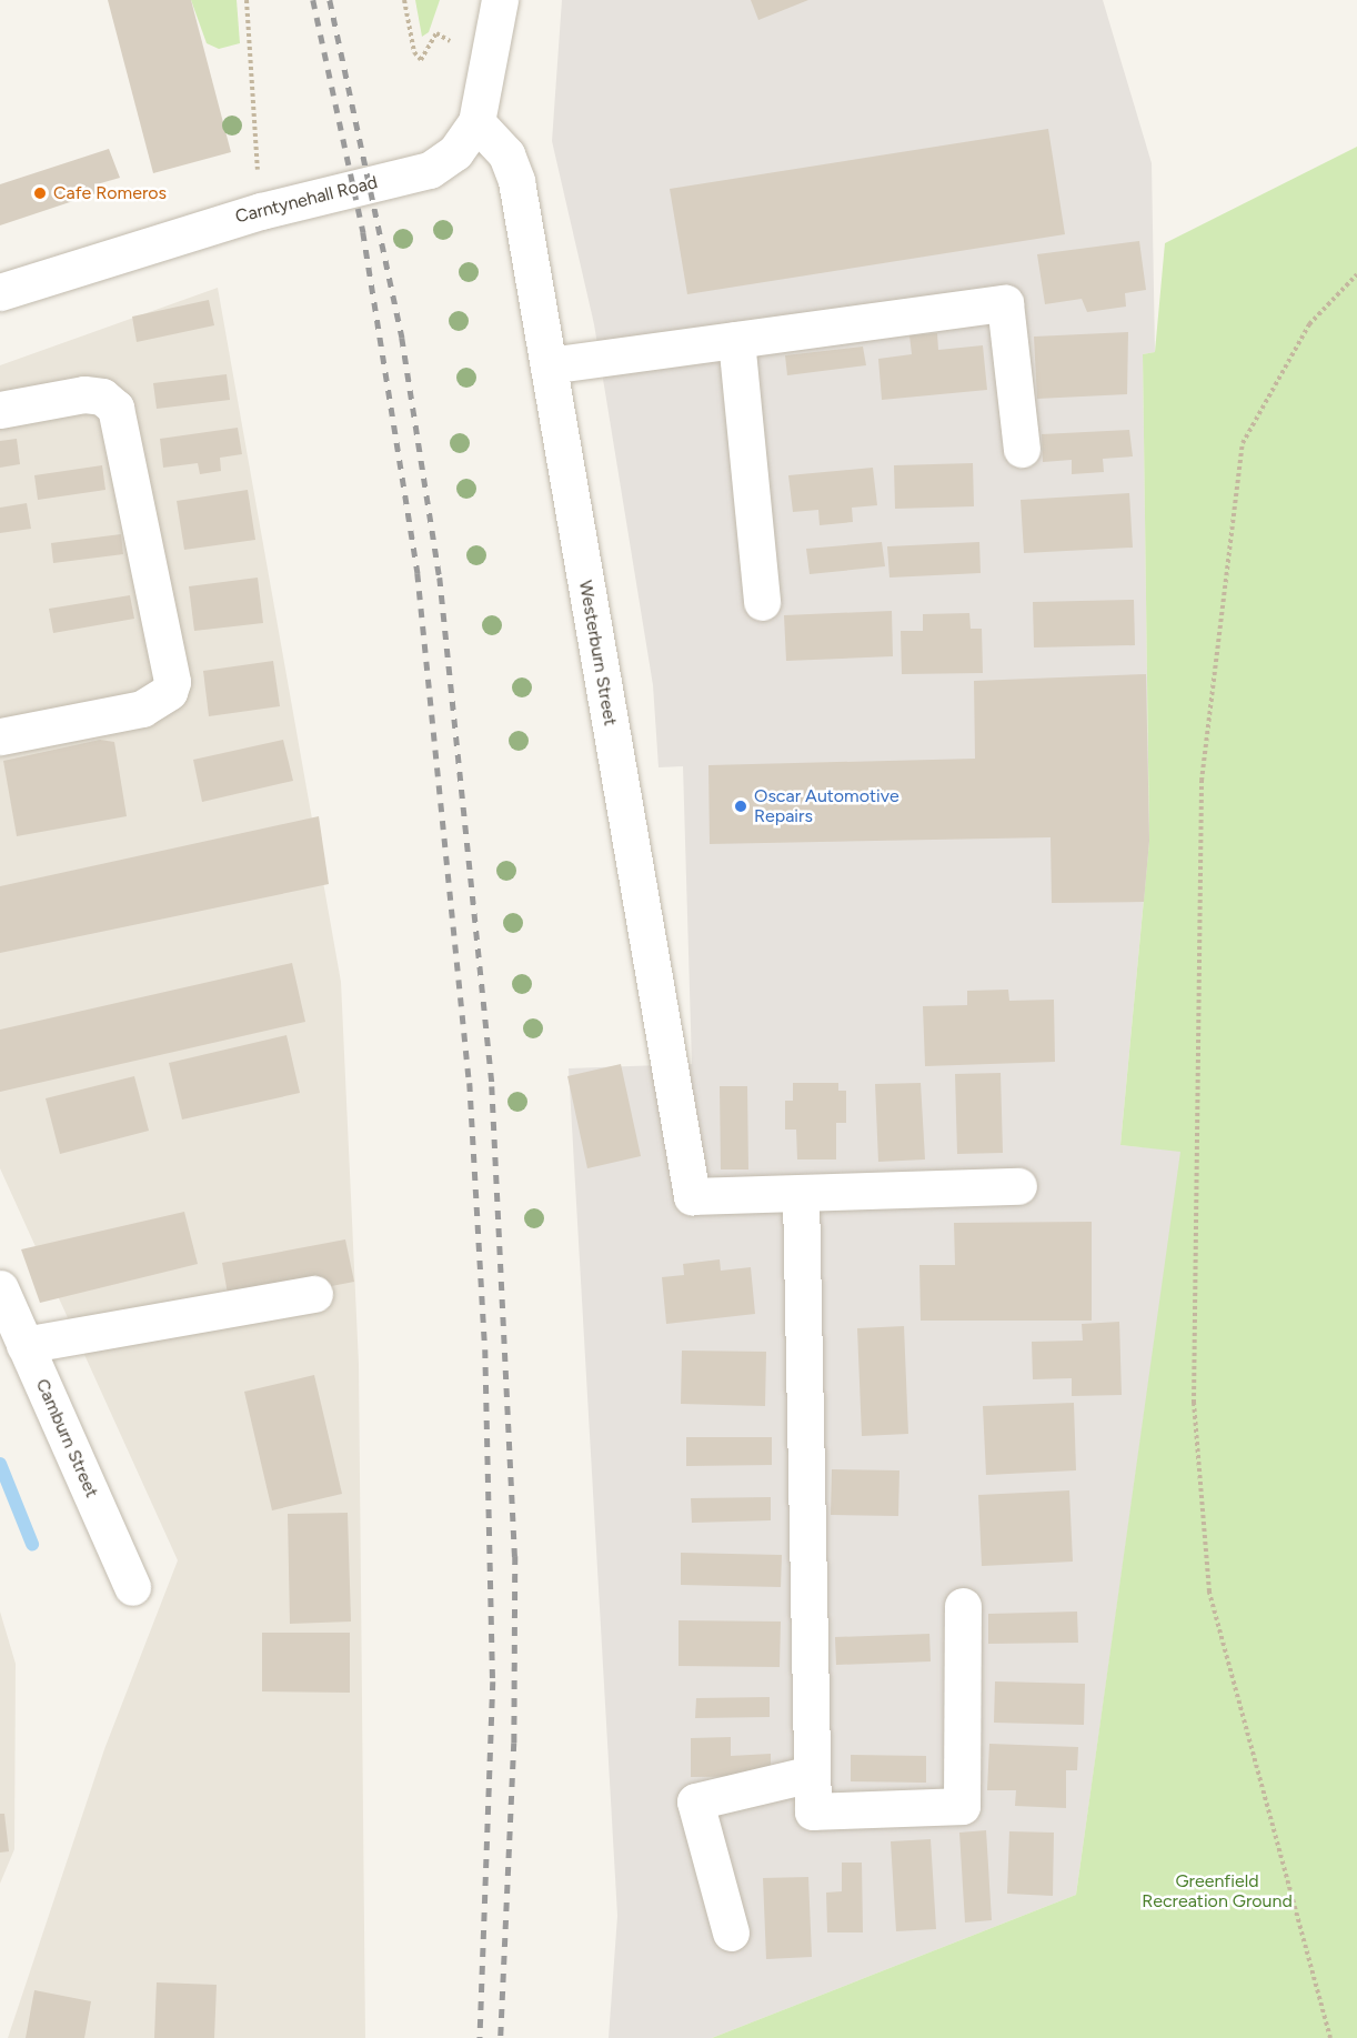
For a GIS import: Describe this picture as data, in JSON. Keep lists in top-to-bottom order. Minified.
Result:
{"streets":{"street":["Carntynehall Road","Westerburn Street","Camburn Street"]},"crossings":[["Carntynehall Road","Westerburn Street"]],"parks":["Greenfield Recreation Ground"],"places":["Cafe Romeros","Oscar Automotive Repairs"]}
